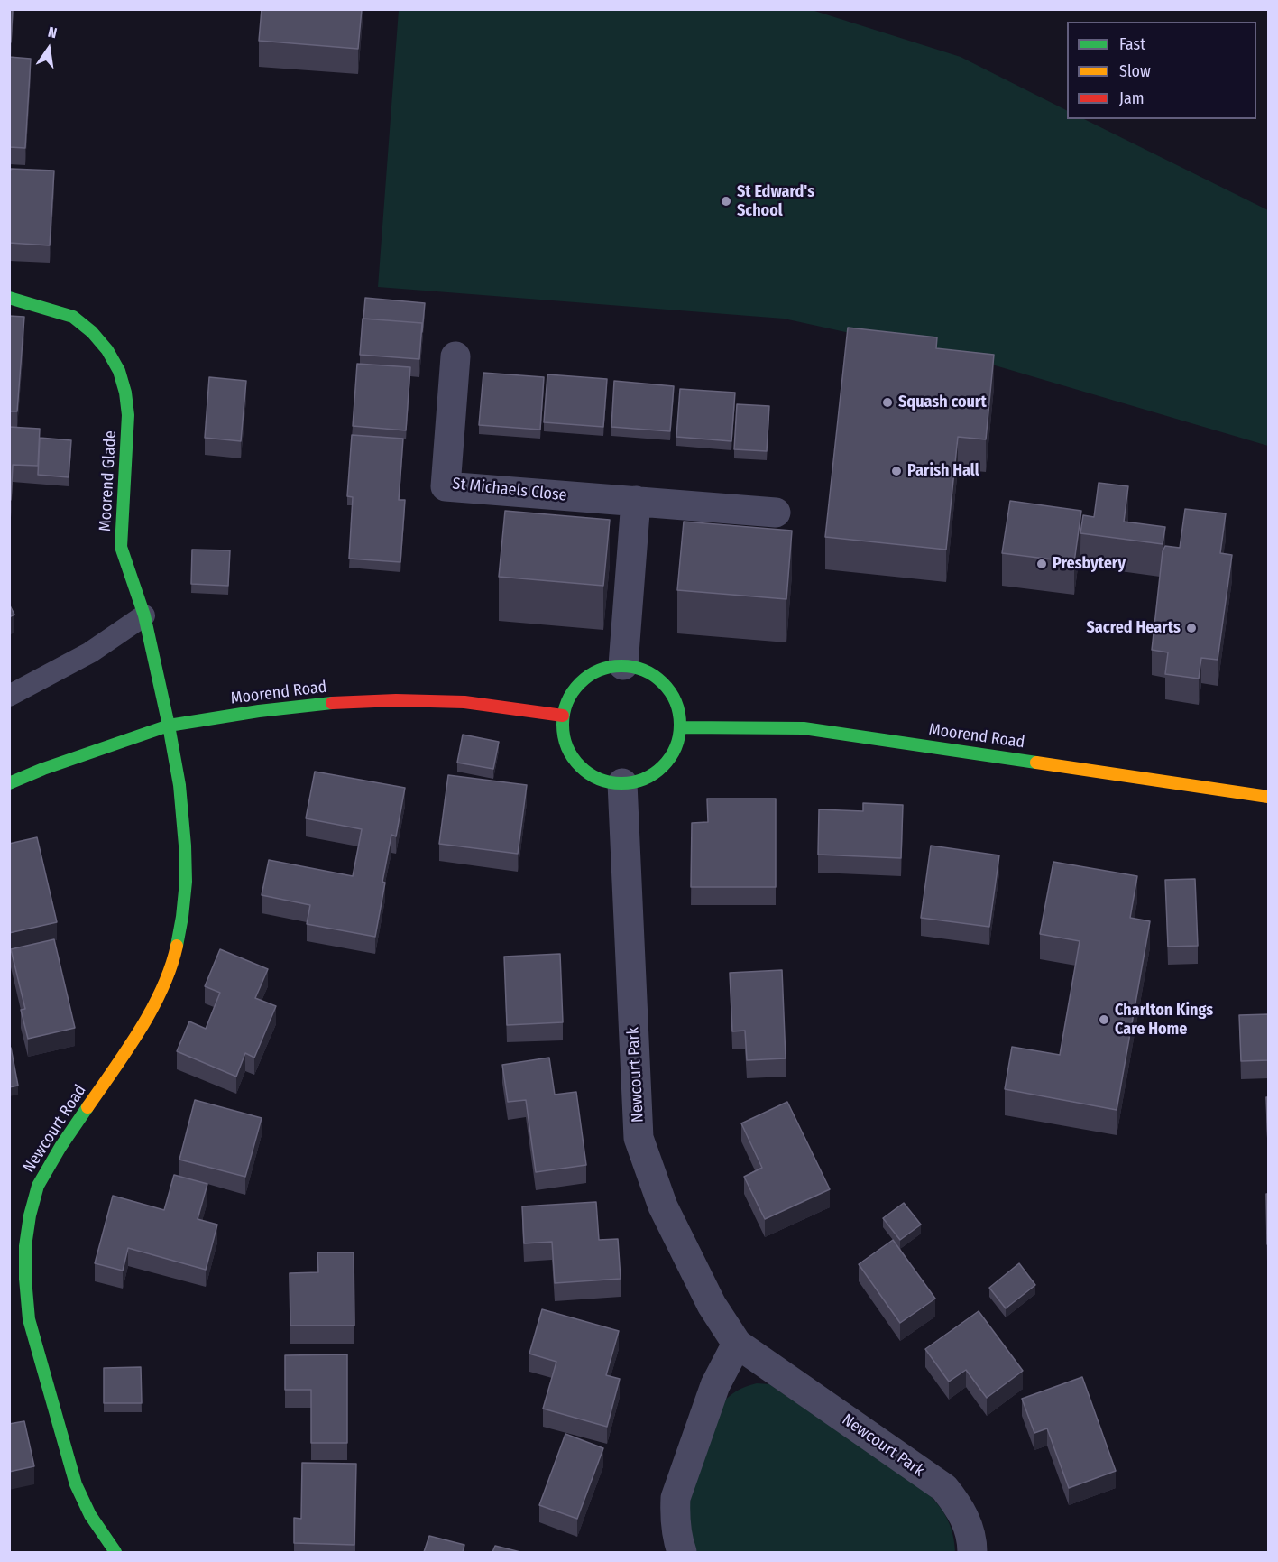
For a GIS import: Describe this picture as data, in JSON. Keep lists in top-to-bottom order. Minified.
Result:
{"streets":{"street":["Moorend Glade","St Michaels Close","Moorend Road","Newcourt Park","Newcourt Road"]},"crossings":[["Moorend Glade","Moorend Road"],["Moorend Glade","Newcourt Road"],["Moorend Road","Newcourt Park"],["Moorend Road","Newcourt Road"]],"places":["St Edward's School","Squash court","Parish Hall","Presbytery","Sacred Hearts","Charlton Kings Care Home"],"legend":["Fast","Slow","Jam"],"north":"top"}
